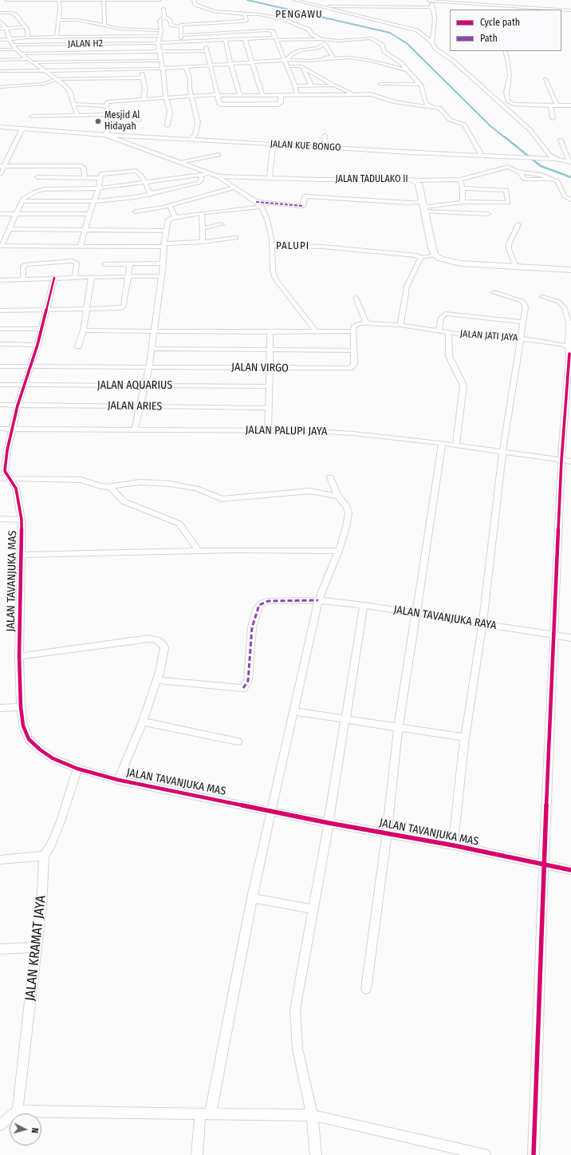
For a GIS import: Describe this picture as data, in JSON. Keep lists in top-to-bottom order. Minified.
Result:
{"streets":{"main road":["JALAN TADULAKO II"],"street":["JALAN H2","JALAN KUE BONGO","JALAN JATI JAYA","JALAN VIRGO","JALAN AQUARIUS","JALAN ARIES","JALAN PALUPI JAYA","JALAN TAVANJUKA MAS","JALAN TAVANJUKA RAYA","JALAN KRAMAT JAYA"]},"crossings":[["JALAN KUE BONGO","JALAN TADULAKO II"],["JALAN JATI JAYA","JALAN TAVANJUKA MAS"],["JALAN VIRGO","JALAN TAVANJUKA MAS"],["JALAN AQUARIUS","JALAN TAVANJUKA MAS"],["JALAN ARIES","JALAN TAVANJUKA MAS"],["JALAN PALUPI JAYA","JALAN TAVANJUKA MAS"],["JALAN TAVANJUKA MAS","JALAN TAVANJUKA RAYA"],["JALAN TAVANJUKA MAS","JALAN KRAMAT JAYA"]],"districts":["PENGAWU","PALUPI"],"places":["Mesjid Al Hidayah"],"legend":["Cycle path","Path"],"north":"right"}
